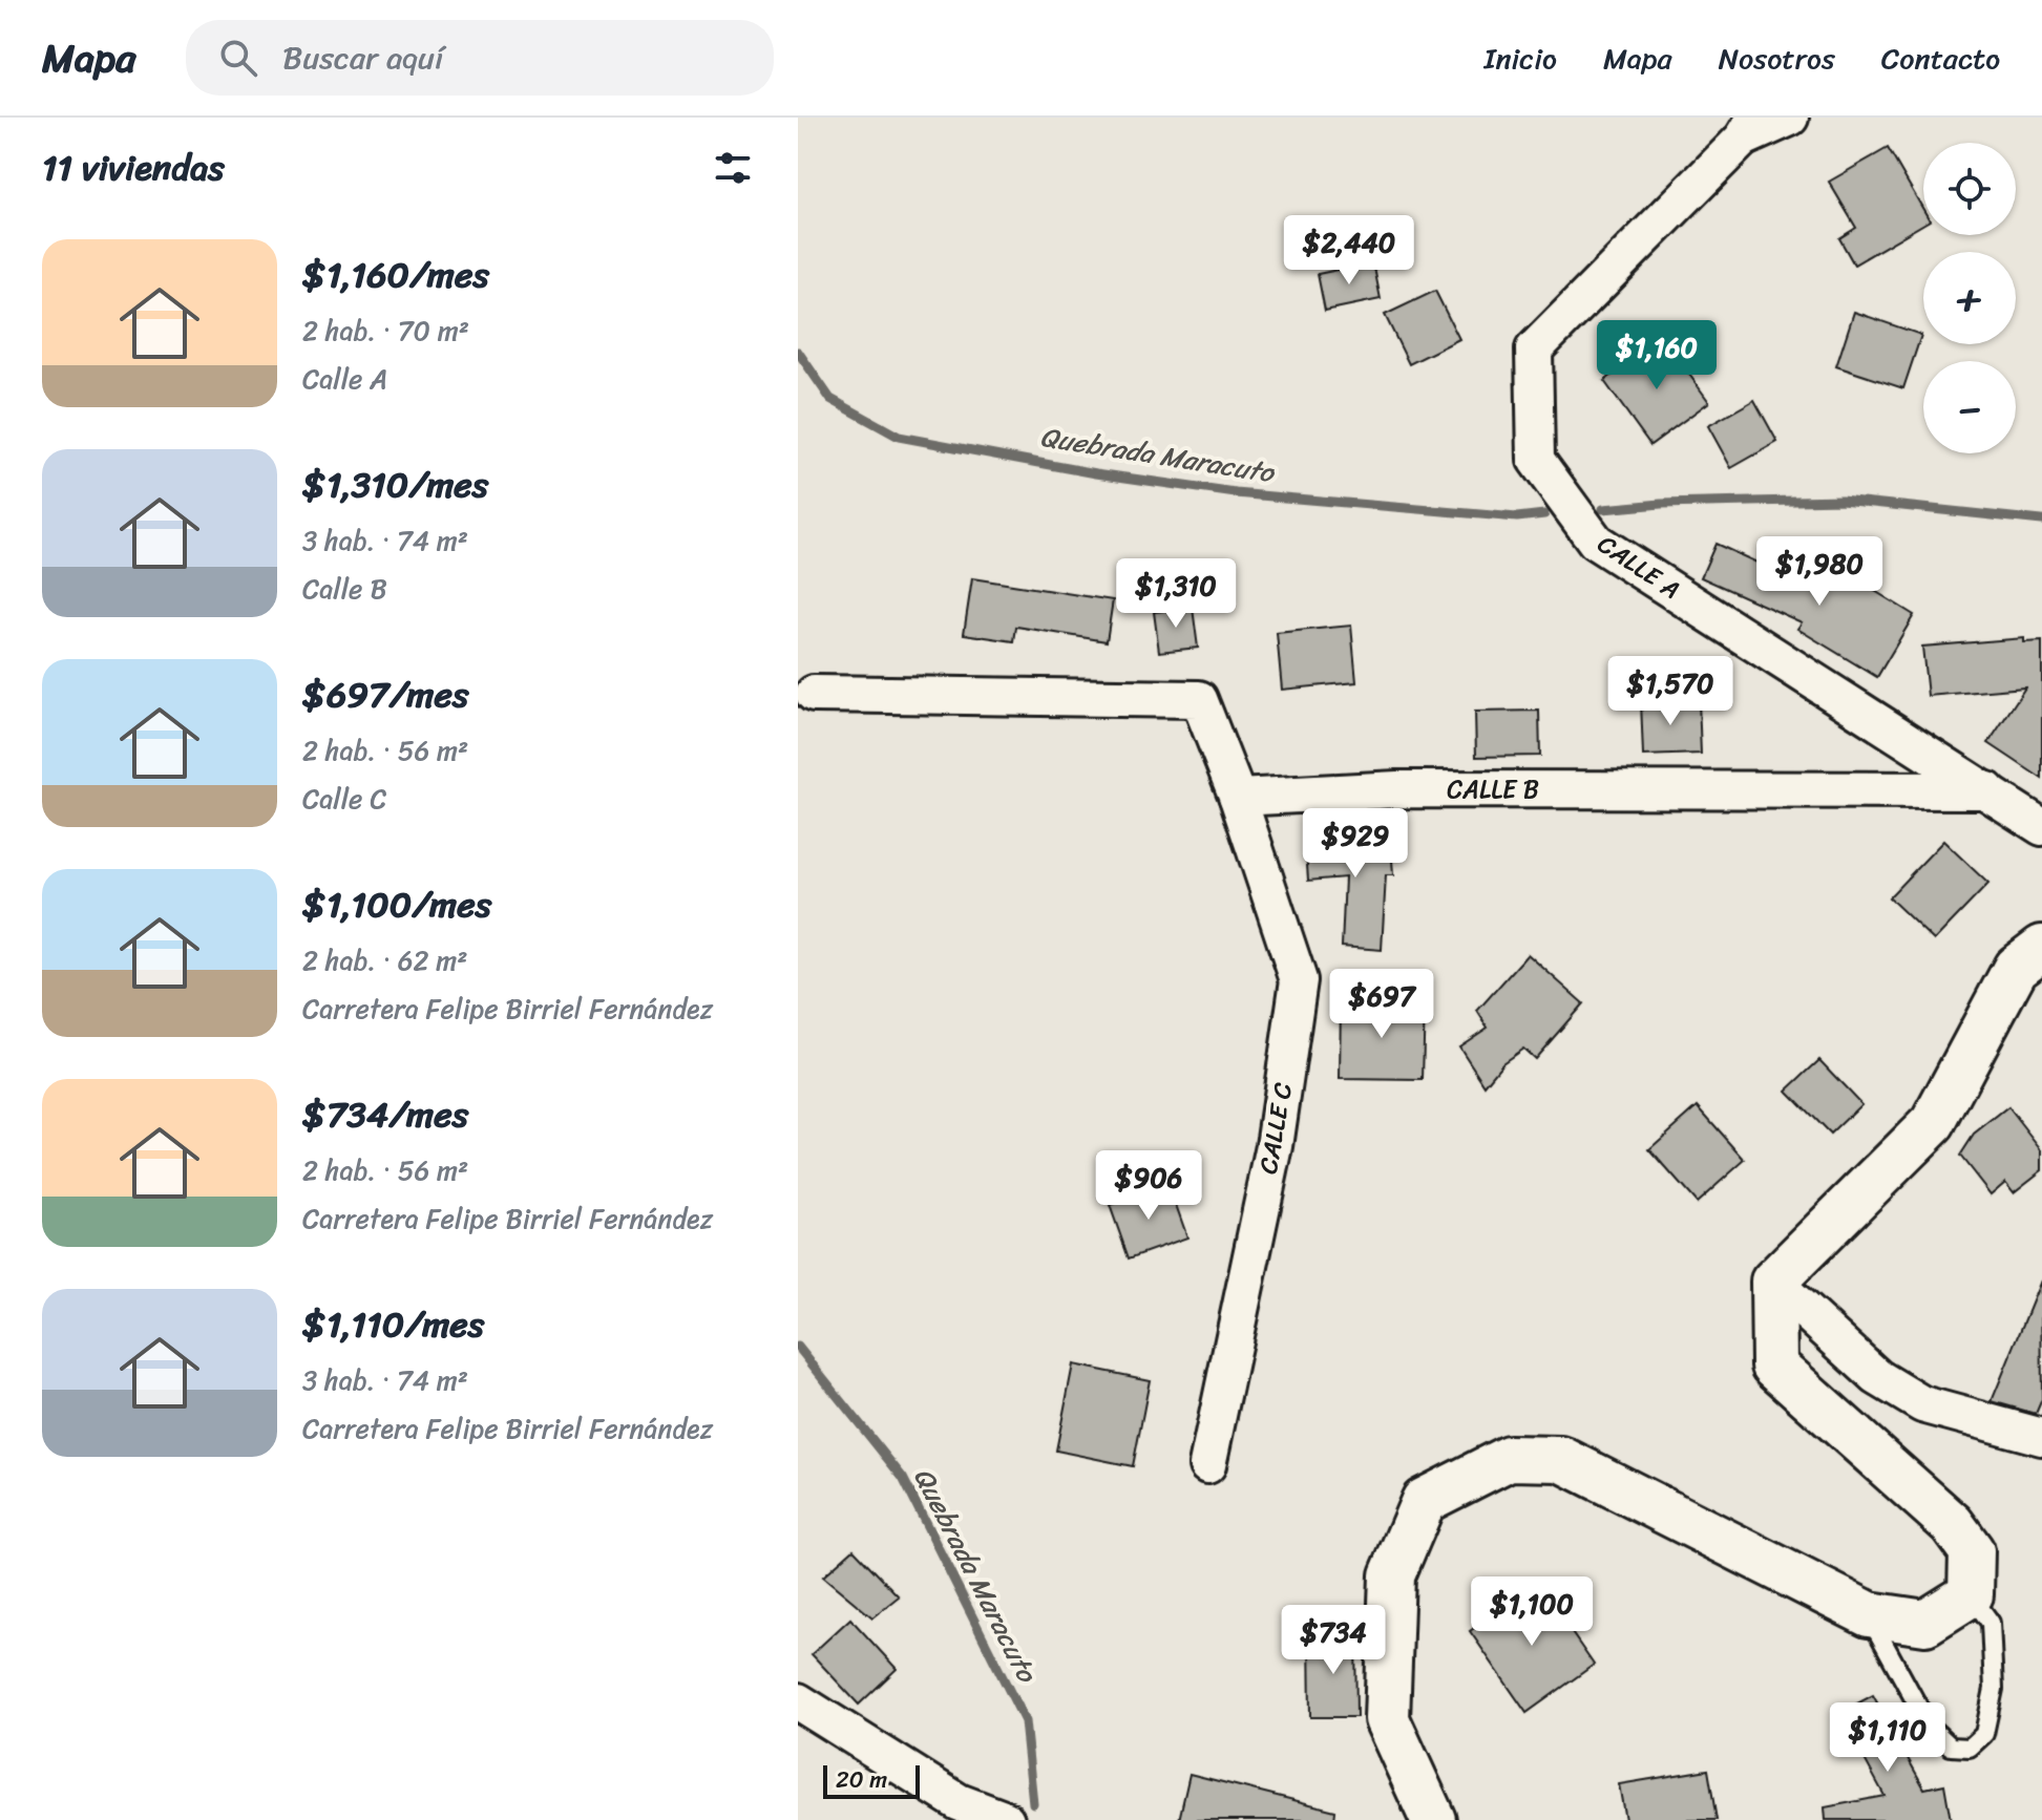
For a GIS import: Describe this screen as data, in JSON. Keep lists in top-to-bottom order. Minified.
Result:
{"streets":{"street":["CALLE A","CALLE B","CALLE C"]},"crossings":[["CALLE A","CALLE B"],["CALLE B","CALLE C"]],"water":["Quebrada Maracuto"],"scale_bar":"20 m","page":{"header":"Mapa","search":"Buscar aquí","nav":["Inicio","Mapa","Nosotros","Contacto"],"heading":"11 viviendas","map_buttons":["+","−"],"price":["$2,440","$1,160","$1,980","$1,310","$1,570","$929","$697","$906","$1,100","$734","$1,110"],"list":[{"name":"$1,160/mes","note":"2 hab. · 70 m² · Calle A"},{"name":"$1,310/mes","note":"3 hab. · 74 m² · Calle B"},{"name":"$697/mes","note":"2 hab. · 56 m² · Calle C"},{"name":"$1,100/mes","note":"2 hab. · 62 m² · Carretera Felipe Birriel Fernández"},{"name":"$734/mes","note":"2 hab. · 56 m² · Carretera Felipe Birriel Fernández"},{"name":"$1,110/mes","note":"3 hab. · 74 m² · Carretera Felipe Birriel Fernández"}],"scale":"20 m"}}
